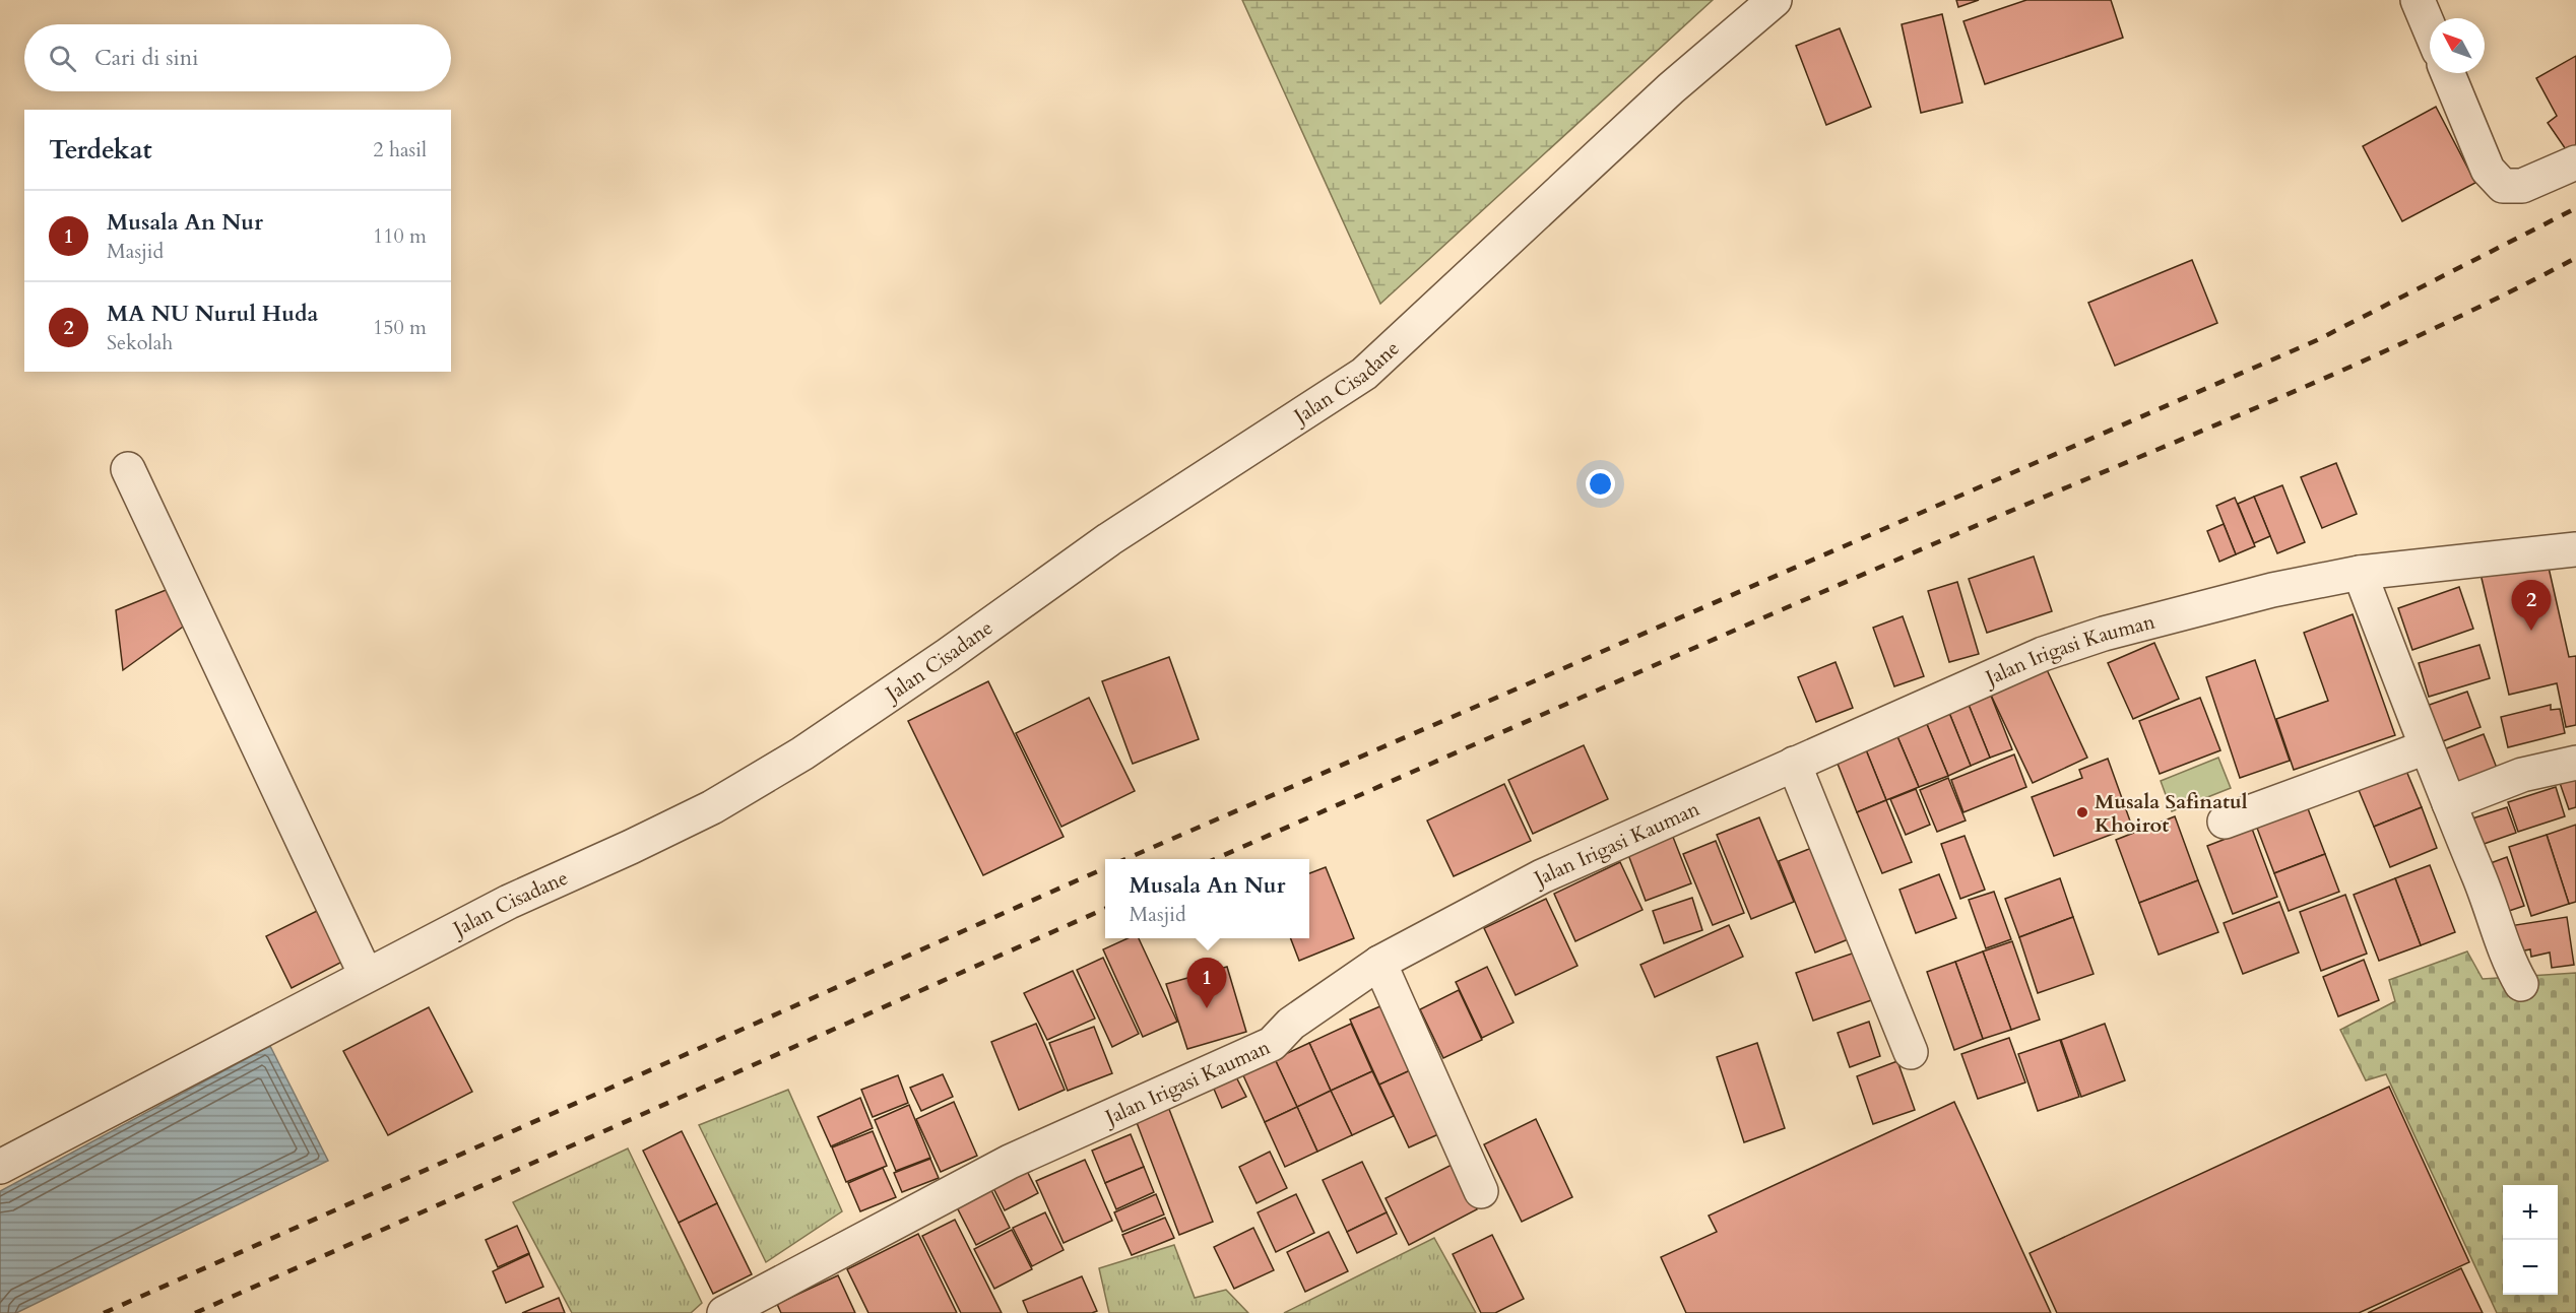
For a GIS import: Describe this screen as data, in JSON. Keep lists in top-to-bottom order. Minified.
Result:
{"streets":{"street":["Jalan Cisadane","Jalan Irigasi Kauman"]},"places":["Musala Safinatul Khoirot"],"north":"top left","page":{"search":"Cari di sini","heading":["Terdekat","2 hasil"],"list":[{"mark":"1","name":"Musala An Nur","note":"Masjid","value":"110 m"},{"mark":"2","name":"MA NU Nurul Huda","note":"Sekolah","value":"150 m"}],"pins":["2","1"],"popup":["Musala An Nur","Masjid"],"map_buttons":["+","−"]}}
